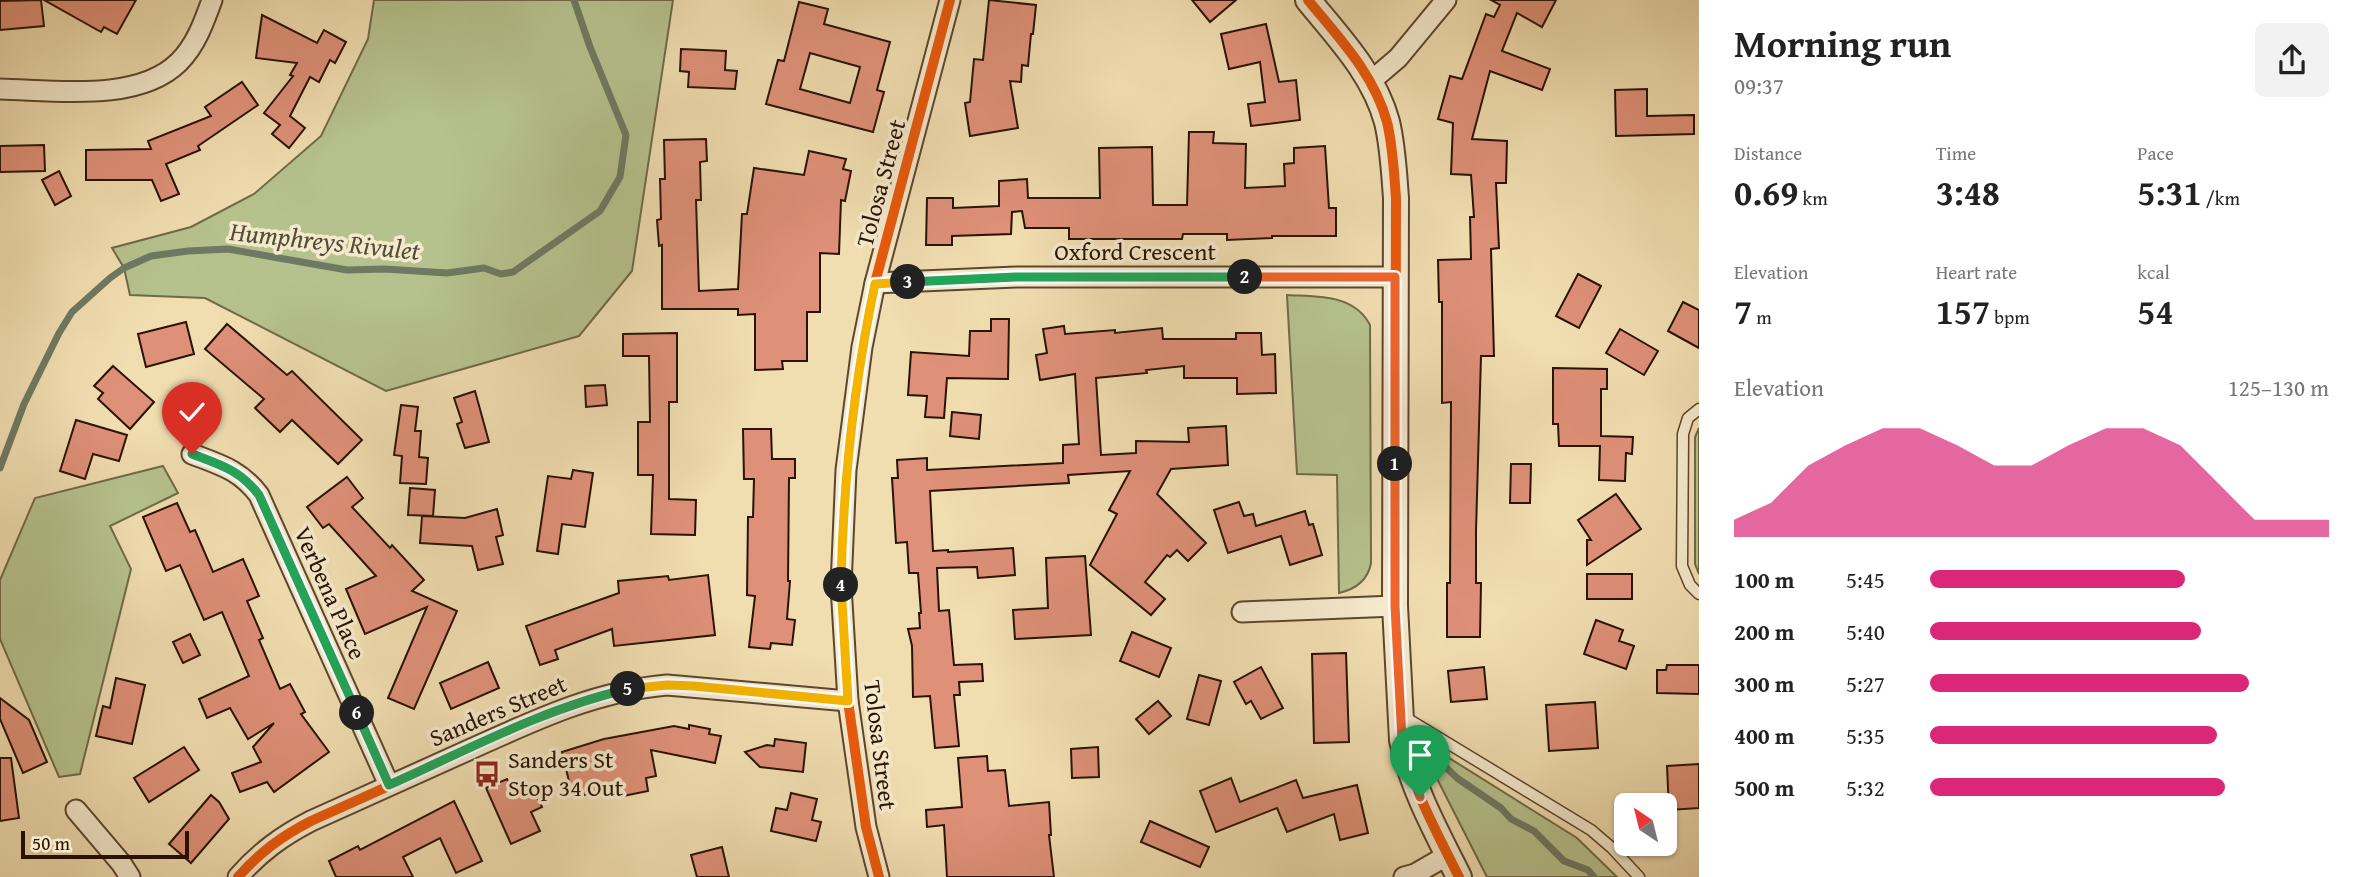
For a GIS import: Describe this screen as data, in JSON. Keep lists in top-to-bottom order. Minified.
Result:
{"streets":{"street":["Tolosa Street","Oxford Crescent","Verbena Place","Sanders Street"]},"crossings":[["Tolosa Street","Oxford Crescent"],["Tolosa Street","Sanders Street"],["Verbena Place","Sanders Street"]],"water":["Humphreys Rivulet"],"places":{"bus stop":["Sanders St Stop 34 Out"]},"scale_bar":"50 m","north":"top left","page":{"heading":["Morning run","09:37"],"stats":[["Distance","0.69 km"],["Time","3:48"],["Pace","5:31 /km"],["Elevation","7 m"],["Heart rate","157 bpm"],["kcal","54"]],"pins":["2","3","1","4","5","6"],"chart":["Elevation","125–130 m"],"list":[{"name":"100 m","note":"5:45"},{"name":"200 m","note":"5:40"},{"name":"300 m","note":"5:27"},{"name":"400 m","note":"5:35"},{"name":"500 m","note":"5:32"}],"scale":"50 m"}}
